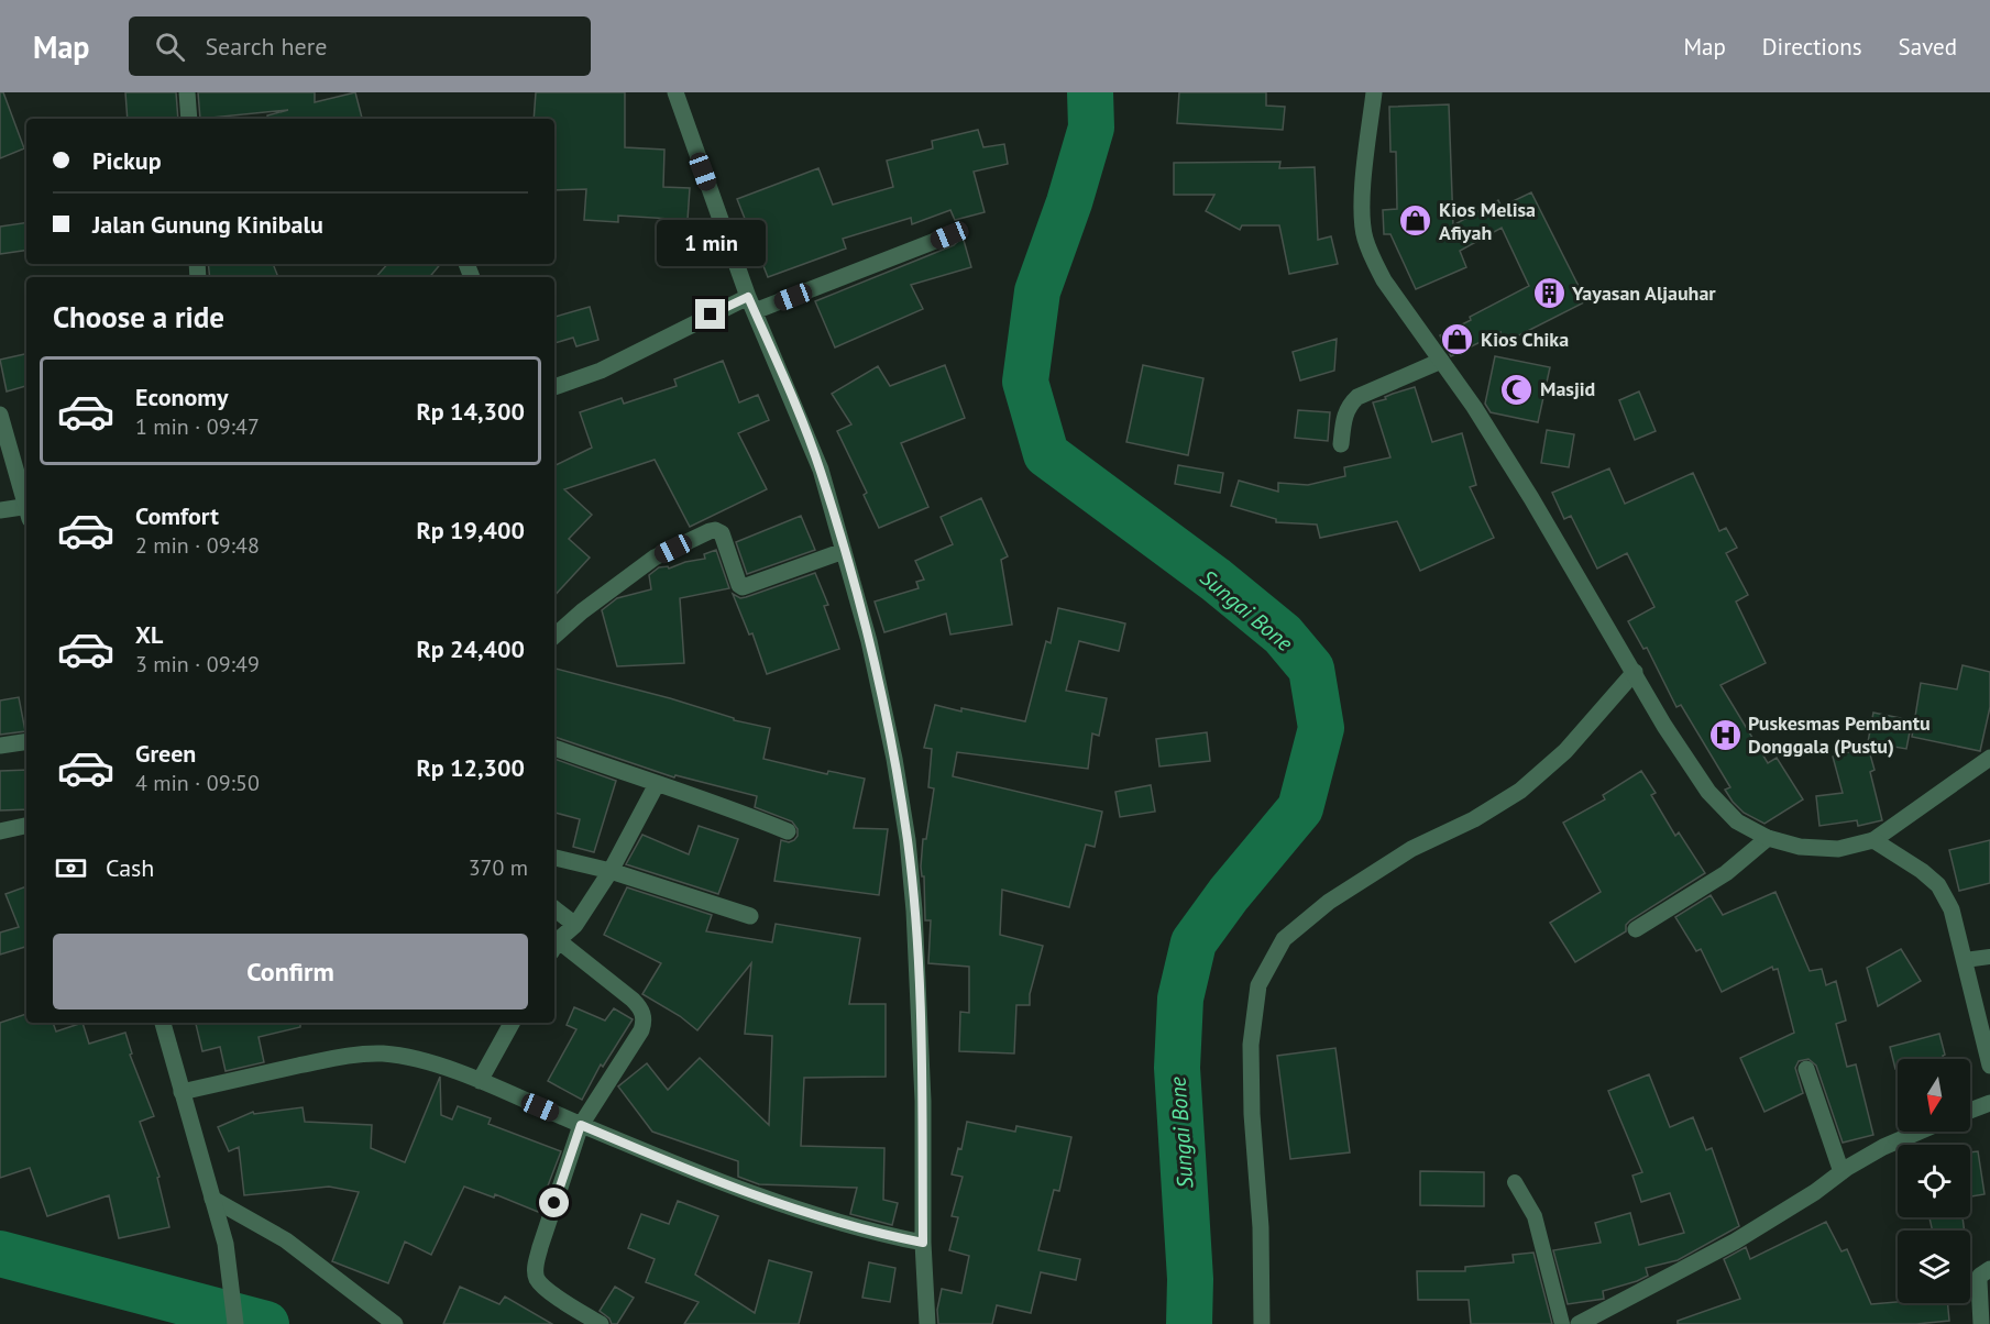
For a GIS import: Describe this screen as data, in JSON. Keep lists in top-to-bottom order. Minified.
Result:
{"water":["Sungai Bone"],"places":{"shop":["Kios Melisa Afiyah","Kios Chika"],"building":["Yayasan Aljauhar"],"mosque":["Masjid"],"hospital":["Puskesmas Pembantu Donggala (Pustu)"]},"north":"bottom","page":{"header":"Map","search":"Search here","nav":["Map","Directions","Saved"],"banner":["Pickup","Jalan Gunung Kinibalu"],"bubble":"1 min","heading":"Choose a ride","list":[{"name":"Economy","note":"1 min · 09:47","value":"Rp 14,300"},{"name":"Comfort","note":"2 min · 09:48","value":"Rp 19,400"},{"name":"XL","note":"3 min · 09:49","value":"Rp 24,400"},{"name":"Green","note":"4 min · 09:50","value":"Rp 12,300"}],"pay":["Cash","370 m"],"buttons":"Confirm"}}
